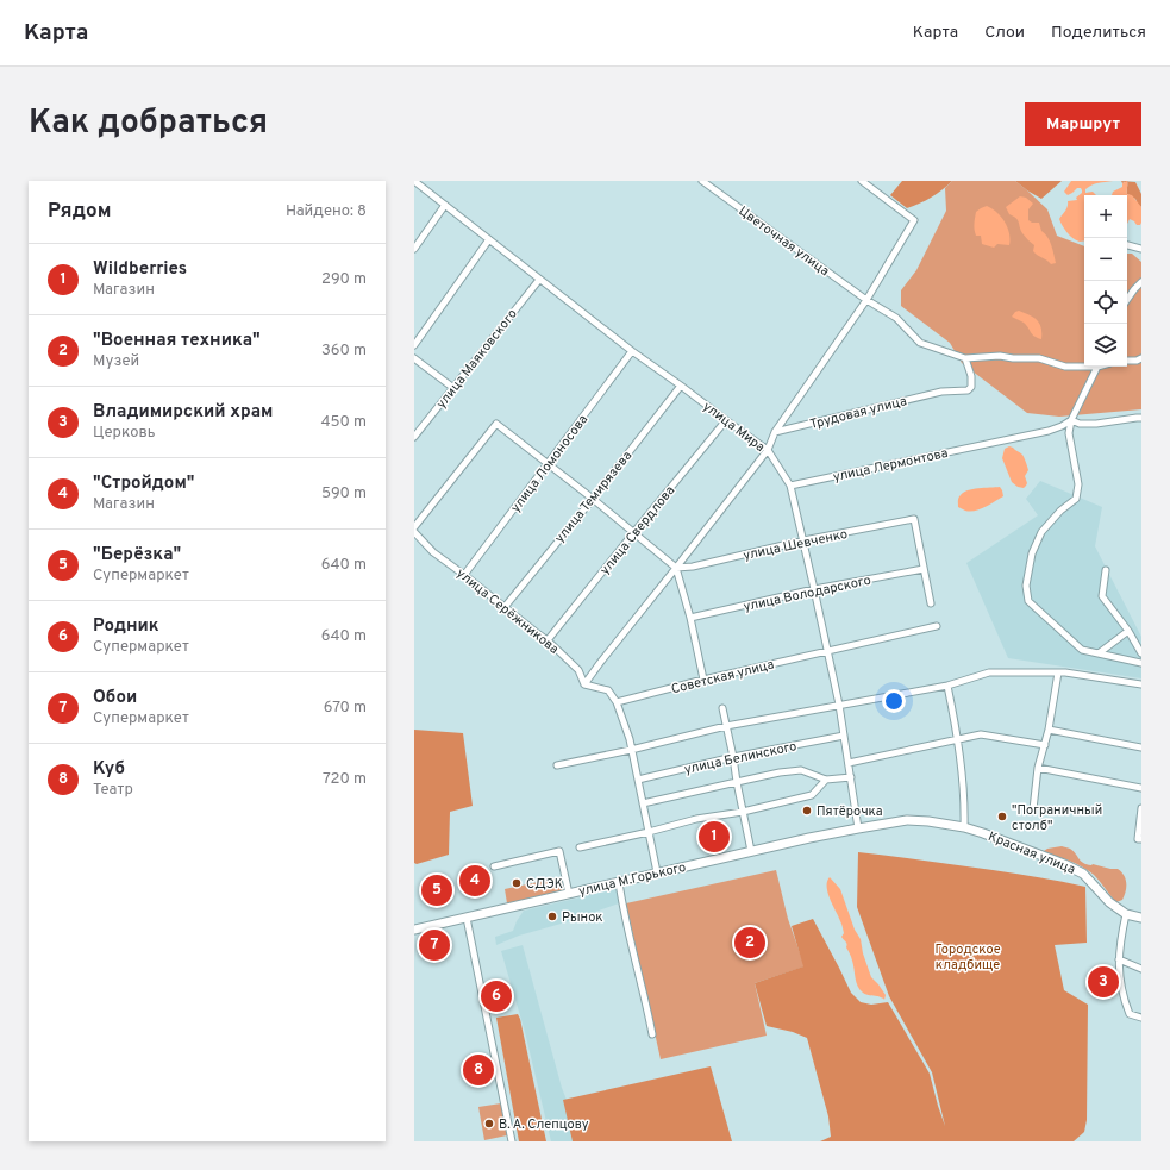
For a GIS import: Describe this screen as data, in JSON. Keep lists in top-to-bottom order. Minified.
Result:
{"streets":{"main road":["Красная улица","улица М.Горького"],"street":["Цветочная улица","улица Маяковского","Трудовая улица","улица Мира","улица Ломоносова","улица Лермонтова","улица Темирязева","улица Свердлова","улица Шевченко","улица Володарского","улица Серёжникова","Советская улица","улица Белинского"]},"crossings":[["Цветочная улица","Трудовая улица"],["улица Маяковского","улица Мира"],["улица Мира","улица Ломоносова"],["улица Мира","улица Лермонтова"],["улица Мира","улица Темирязева"],["улица Мира","улица Свердлова"],["улица Мира","улица Шевченко"],["улица Мира","улица Володарского"],["улица Мира","Советская улица"],["улица Мира","улица Белинского"],["улица Мира","улица М.Горького"],["улица Ломоносова","улица Серёжникова"],["улица Темирязева","улица Серёжникова"],["улица Свердлова","улица Серёжникова"],["улица Шевченко","улица Володарского"],["Красная улица","улица М.Горького"]],"parks":["Городское кладбище"],"places":["Пятёрочка","\"Пограничный столб\"","СДЭК","Рынок","В. А. Слепцову"],"page":{"header":"Карта","nav":["Карта","Слои","Поделиться"],"title":"Как добраться","buttons":"Маршрут","heading":["Рядом","Найдено: 8"],"map_buttons":["+","−"],"list":[{"mark":"1","name":"Wildberries","note":"Магазин","value":"290 m"},{"mark":"2","name":"\"Военная техника\"","note":"Музей","value":"360 m"},{"mark":"3","name":"Владимирский храм","note":"Церковь","value":"450 m"},{"mark":"4","name":"\"Стройдом\"","note":"Магазин","value":"590 m"},{"mark":"5","name":"\"Берёзка\"","note":"Супермаркет","value":"640 m"},{"mark":"6","name":"Родник","note":"Супермаркет","value":"640 m"},{"mark":"7","name":"Обои","note":"Супермаркет","value":"670 m"},{"mark":"8","name":"Куб","note":"Театр","value":"720 m"}],"pins":["1","4","5","2","7","3","6","8"]}}
